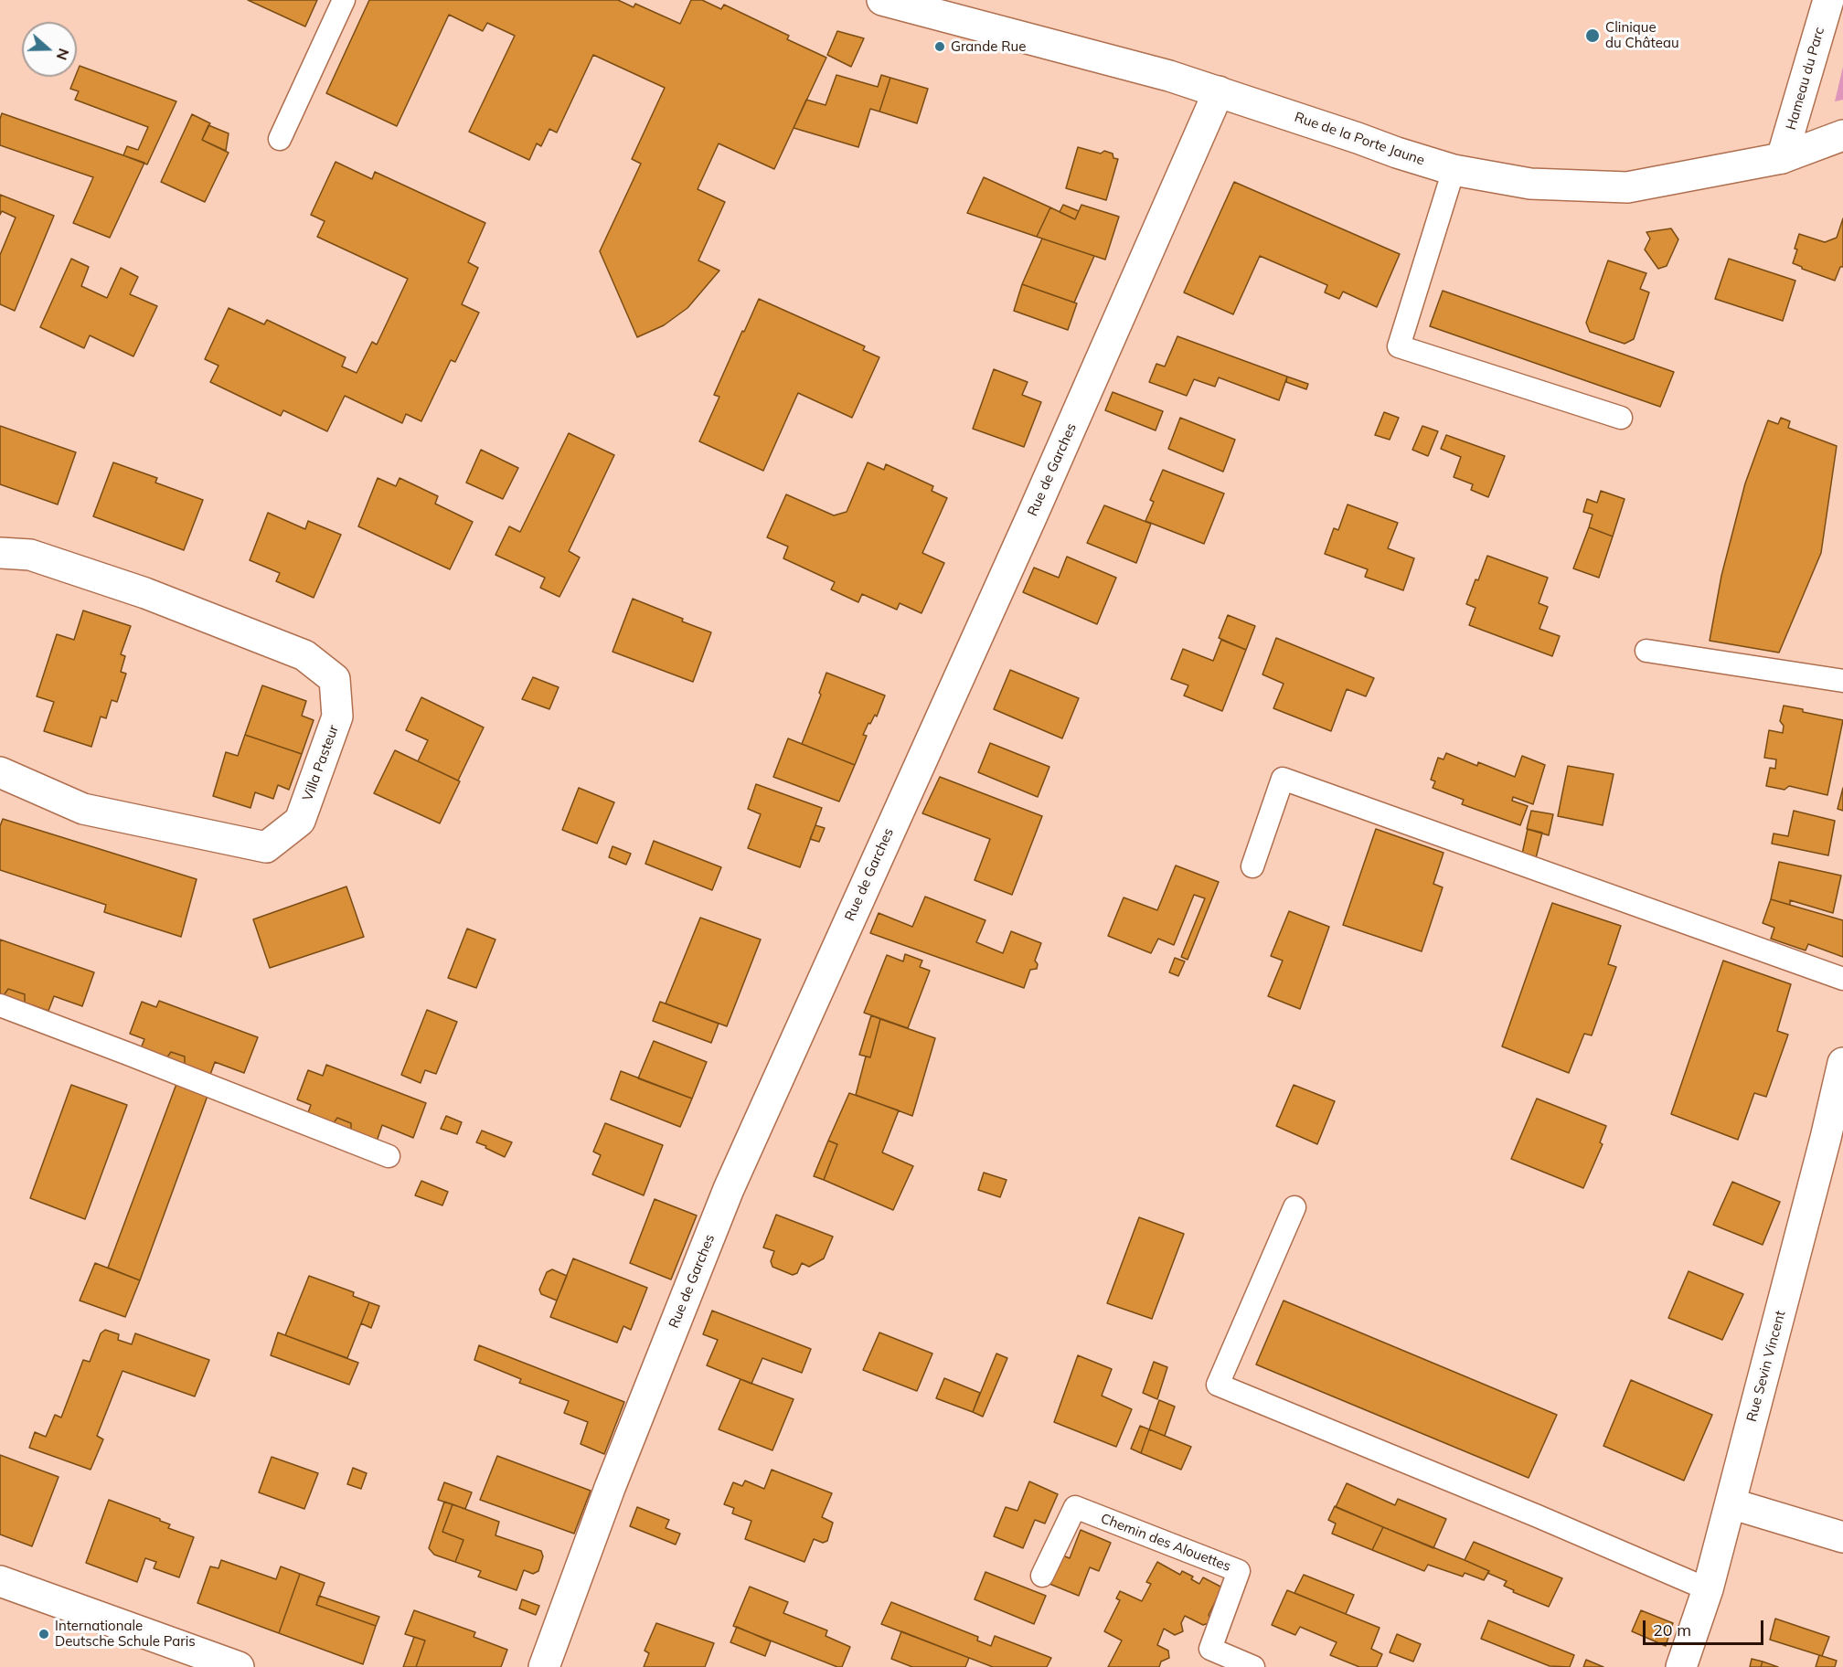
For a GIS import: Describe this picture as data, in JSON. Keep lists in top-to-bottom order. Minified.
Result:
{"streets":{"street":["Hameau du Parc","Rue de la Porte Jaune","Rue de Garches","Villa Pasteur","Rue Sevin Vincent"],"lane":["Chemin des Alouettes"]},"crossings":[["Hameau du Parc","Rue de la Porte Jaune"],["Rue de la Porte Jaune","Rue de Garches"]],"places":["Clinique du Château","Grande Rue","Internationale Deutsche Schule Paris"],"scale_bar":"20 m","north":"right"}
